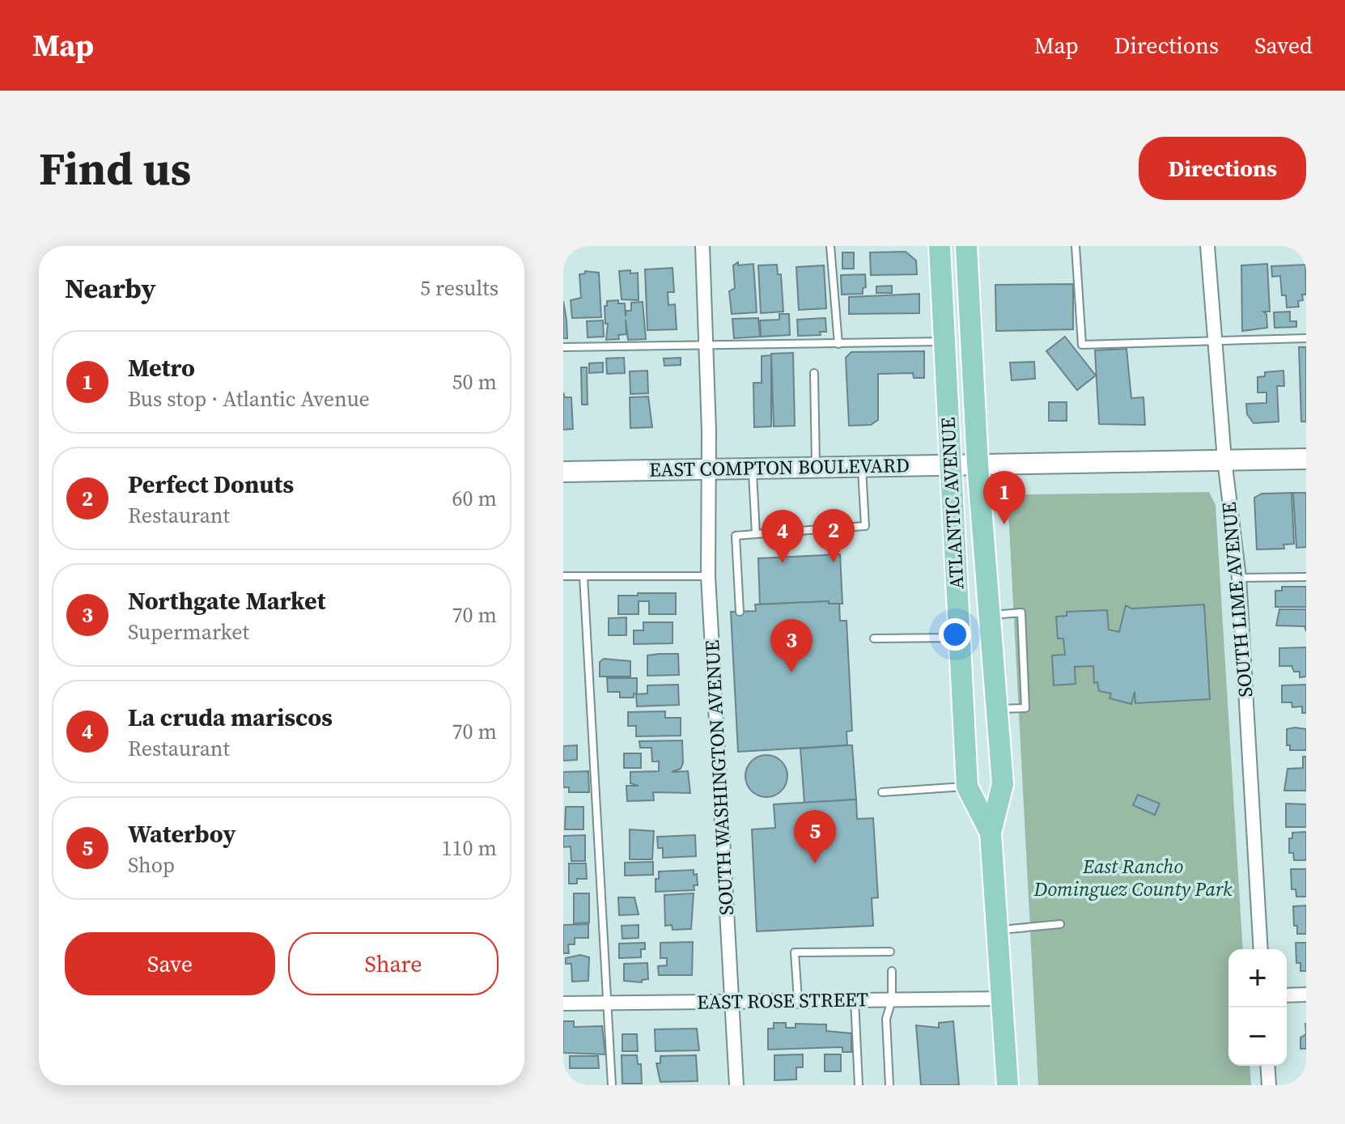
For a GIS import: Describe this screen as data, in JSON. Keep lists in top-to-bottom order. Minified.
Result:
{"streets":{"main road":["EAST COMPTON BOULEVARD","ATLANTIC AVENUE"],"street":["SOUTH LIME AVENUE","SOUTH WASHINGTON AVENUE","EAST ROSE STREET"]},"crossings":[["EAST COMPTON BOULEVARD","ATLANTIC AVENUE"],["EAST COMPTON BOULEVARD","SOUTH LIME AVENUE"],["EAST COMPTON BOULEVARD","SOUTH WASHINGTON AVENUE"],["ATLANTIC AVENUE","EAST ROSE STREET"],["SOUTH WASHINGTON AVENUE","EAST ROSE STREET"]],"parks":["East Rancho Dominguez County Park"],"page":{"header":"Map","nav":["Map","Directions","Saved"],"buttons":["Directions",["Save","Share"]],"title":"Find us","heading":["Nearby","5 results"],"list":[{"mark":"1","name":"Metro","note":"Bus stop · Atlantic Avenue","value":"50 m"},{"mark":"2","name":"Perfect Donuts","note":"Restaurant","value":"60 m"},{"mark":"3","name":"Northgate Market","note":"Supermarket","value":"70 m"},{"mark":"4","name":"La cruda mariscos","note":"Restaurant","value":"70 m"},{"mark":"5","name":"Waterboy","note":"Shop","value":"110 m"}],"pins":["1","2","4","3","5"],"map_buttons":["+","−"]}}
